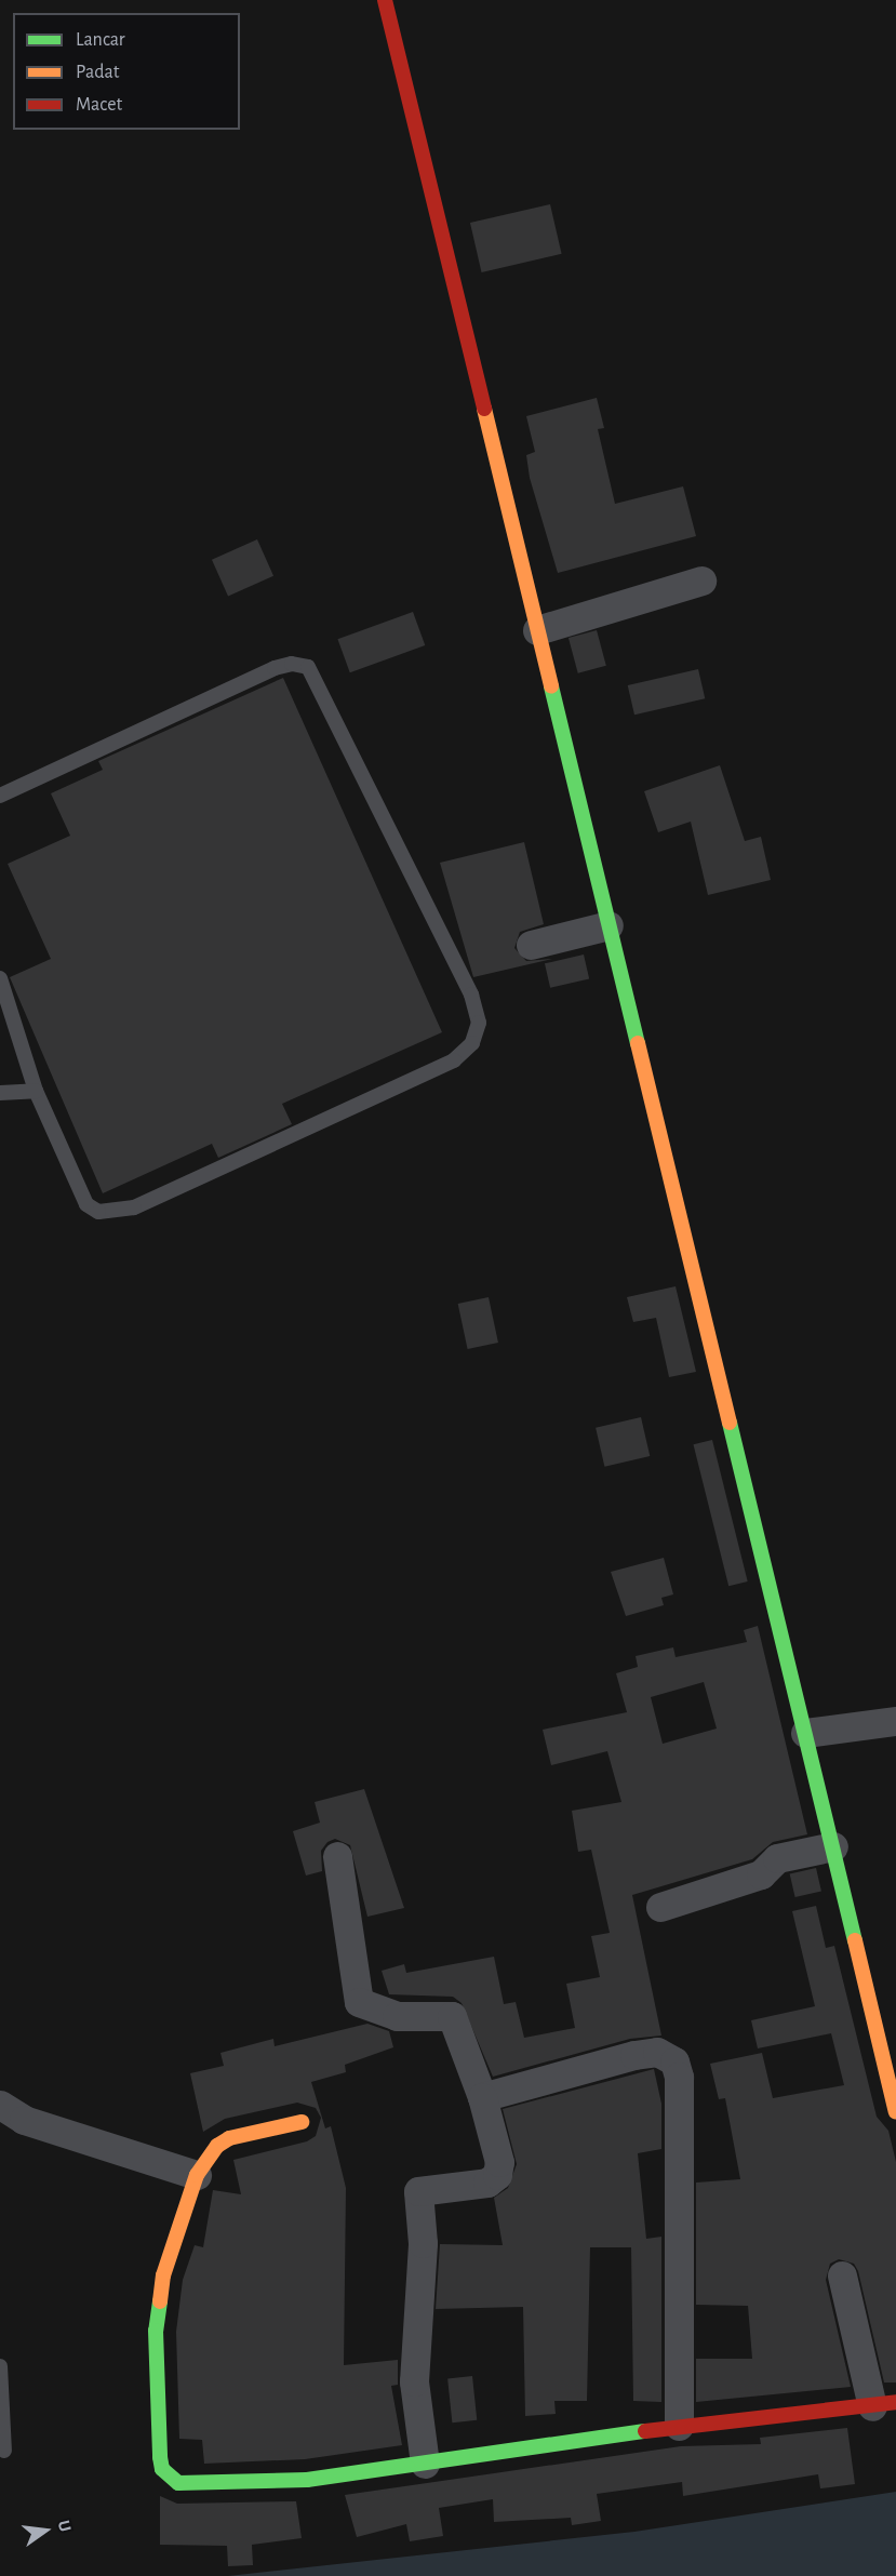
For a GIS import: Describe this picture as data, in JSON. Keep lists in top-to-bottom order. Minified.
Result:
{"legend":["Lancar","Padat","Macet"],"north":"right"}
